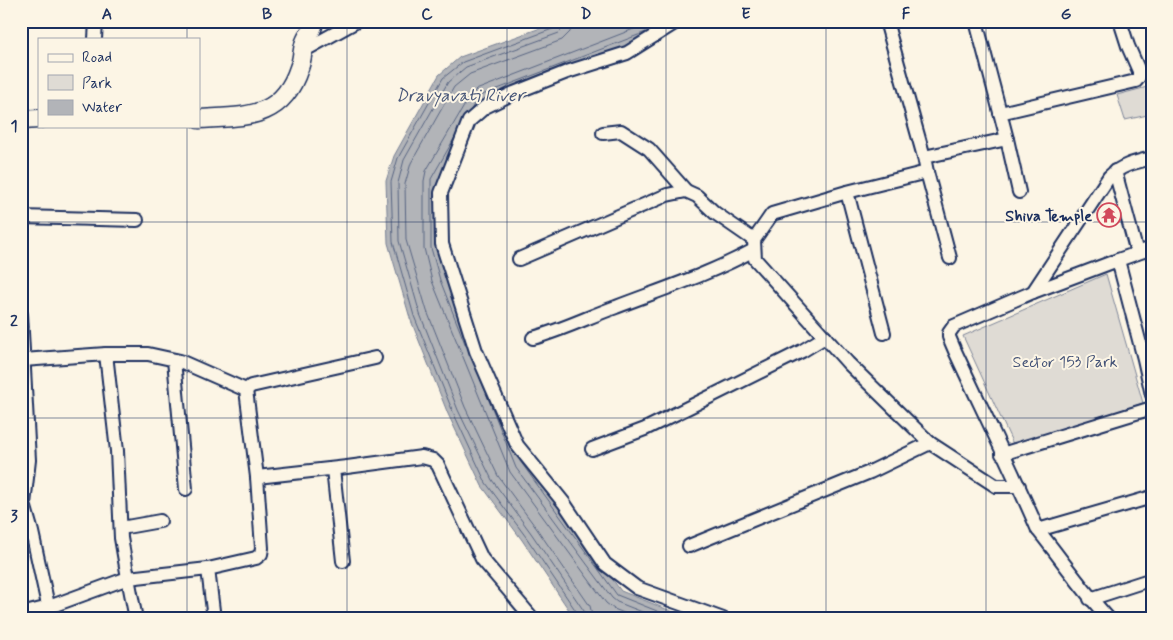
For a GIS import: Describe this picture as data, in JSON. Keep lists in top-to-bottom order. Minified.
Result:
{"water":["Dravyavati River"],"parks":["Sector 153 Park"],"places":{"temple":["Shiva Temple"]},"legend":["Road","Park","Water"],"grid":{"columns":["A","B","C","D","E","F","G"],"rows":["1","2","3"]}}
